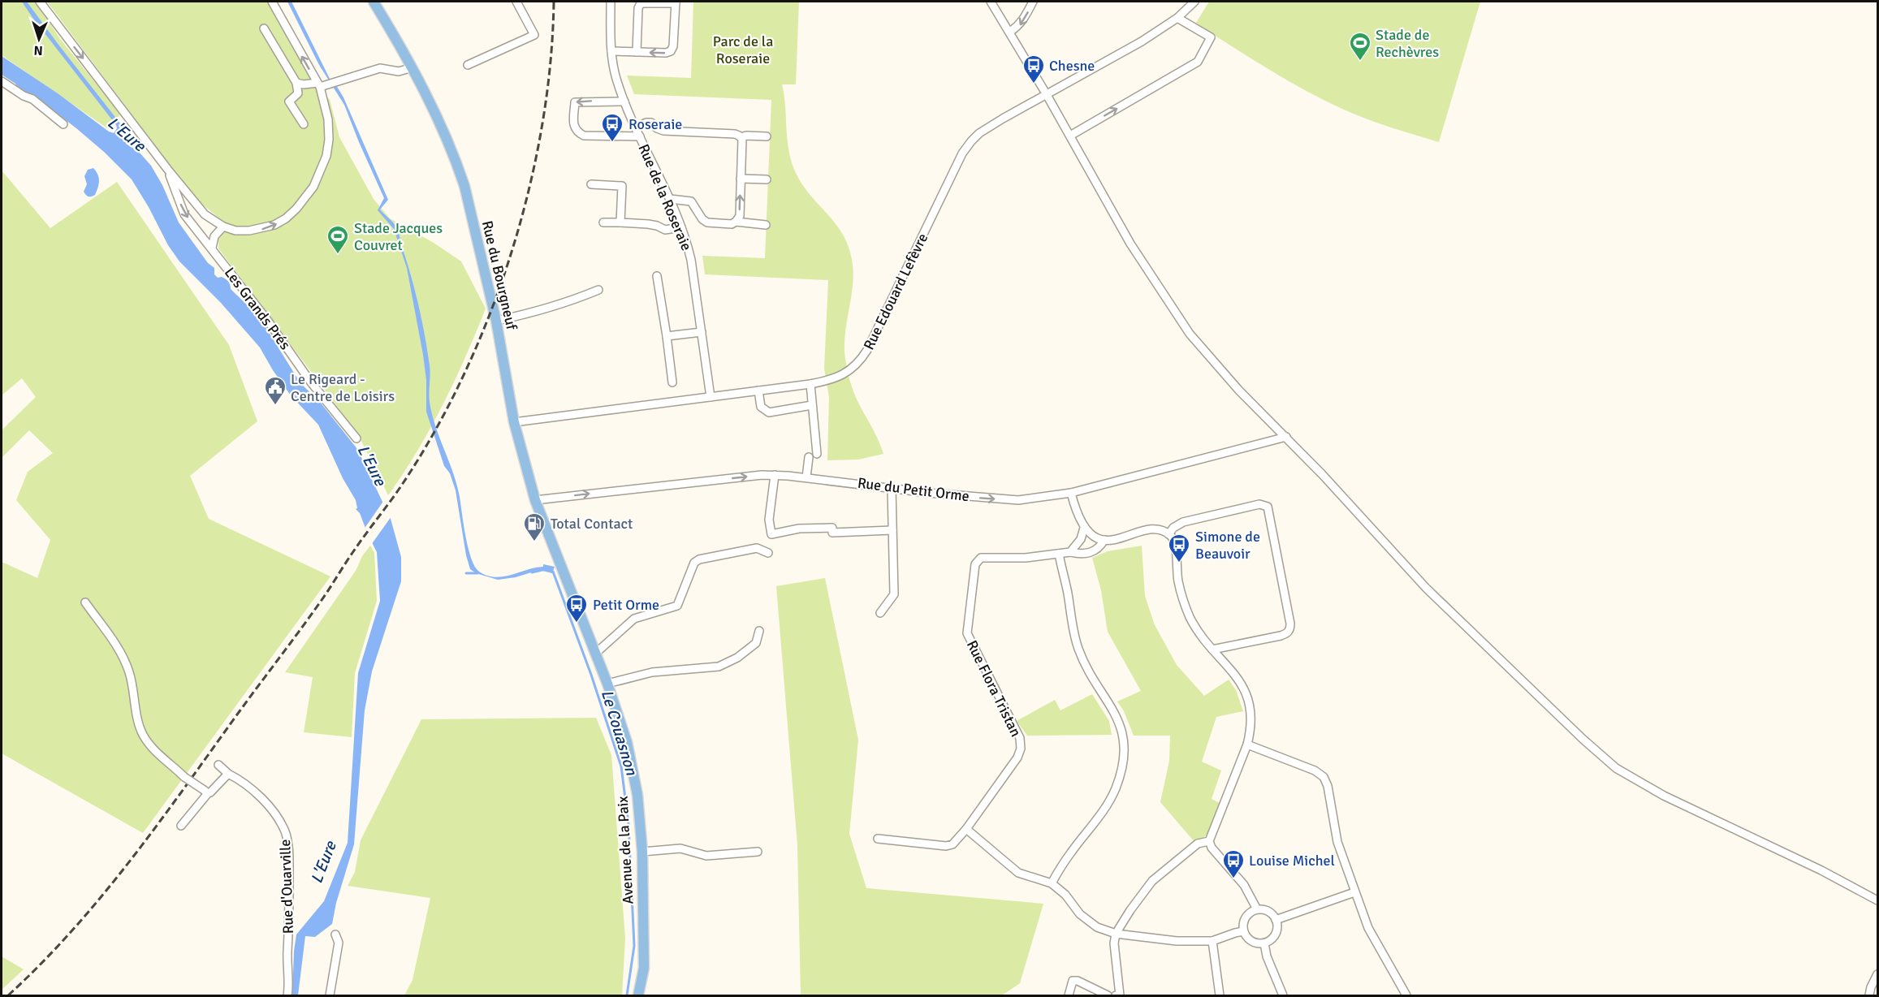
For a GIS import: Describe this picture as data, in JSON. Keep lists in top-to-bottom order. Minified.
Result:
{"streets":{"main road":["Rue du Bourgneuf","Avenue de la Paix"],"street":["Rue de la Roseraie","Rue Edouard Lefèvre","Les Grands Prés","Rue du Petit Orme","Rue Flora Tristan","Rue d'Ouarville"]},"crossings":[["Rue de la Roseraie","Rue Edouard Lefèvre"],["Rue du Bourgneuf","Rue Edouard Lefèvre"],["Rue du Bourgneuf","Rue du Petit Orme"],["Rue du Bourgneuf","Avenue de la Paix"]],"one_way":["Rue du Petit Orme"],"water":["L'Eure","Le Couasnon"],"parks":["Parc de la Roseraie"],"places":{"sports":["Stade de Rechèvres","Stade Jacques Couvret"],"bus stop":["Chesne","Roseraie","Simone de Beauvoir","Petit Orme","Louise Michel"],"public building":["Le Rigeard - Centre de Loisirs"],"fuel station":["Total Contact"]},"north":"bottom"}
